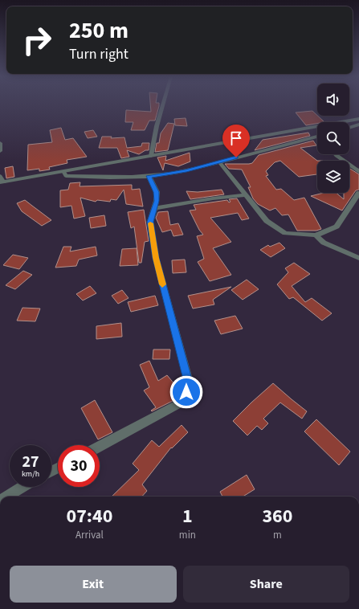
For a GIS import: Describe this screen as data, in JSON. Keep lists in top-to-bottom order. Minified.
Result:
{"page":{"turn":["250 m","Turn right"],"speed":"27 km/h","limit":"30","eta":["07:40","Arrival","1","min","360","m"],"buttons":["Exit","Share"]}}
